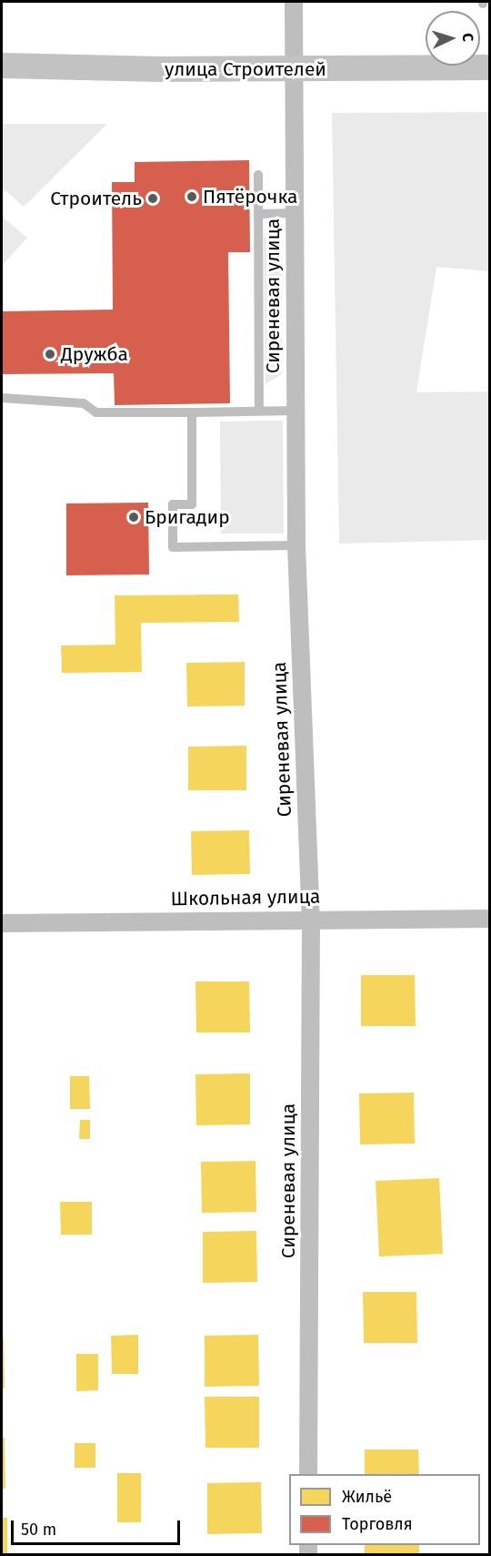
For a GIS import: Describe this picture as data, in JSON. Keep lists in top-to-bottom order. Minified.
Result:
{"streets":{"street":["улица Строителей","Сиреневая улица","Школьная улица"]},"crossings":[["улица Строителей","Сиреневая улица"],["Сиреневая улица","Школьная улица"]],"places":["Пятёрочка","Строитель","Дружба","Бригадир"],"legend":["Жильё","Торговля"],"scale_bar":"50 m","north":"right"}
